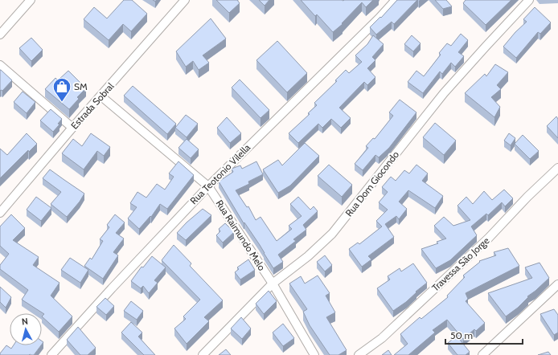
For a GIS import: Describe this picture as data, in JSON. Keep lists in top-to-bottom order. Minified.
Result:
{"streets":{"street":["Estrada Sobral","Rua Teotonio Vilella","Rua Dom Giocondo","Rua Raimundo Melo","Travessa São Jorge"]},"crossings":[["Estrada Sobral","Rua Raimundo Melo"],["Rua Teotonio Vilella","Rua Raimundo Melo"],["Rua Dom Giocondo","Rua Raimundo Melo"]],"places":{"shop":["SM"]},"scale_bar":"50 m","north":"top"}
